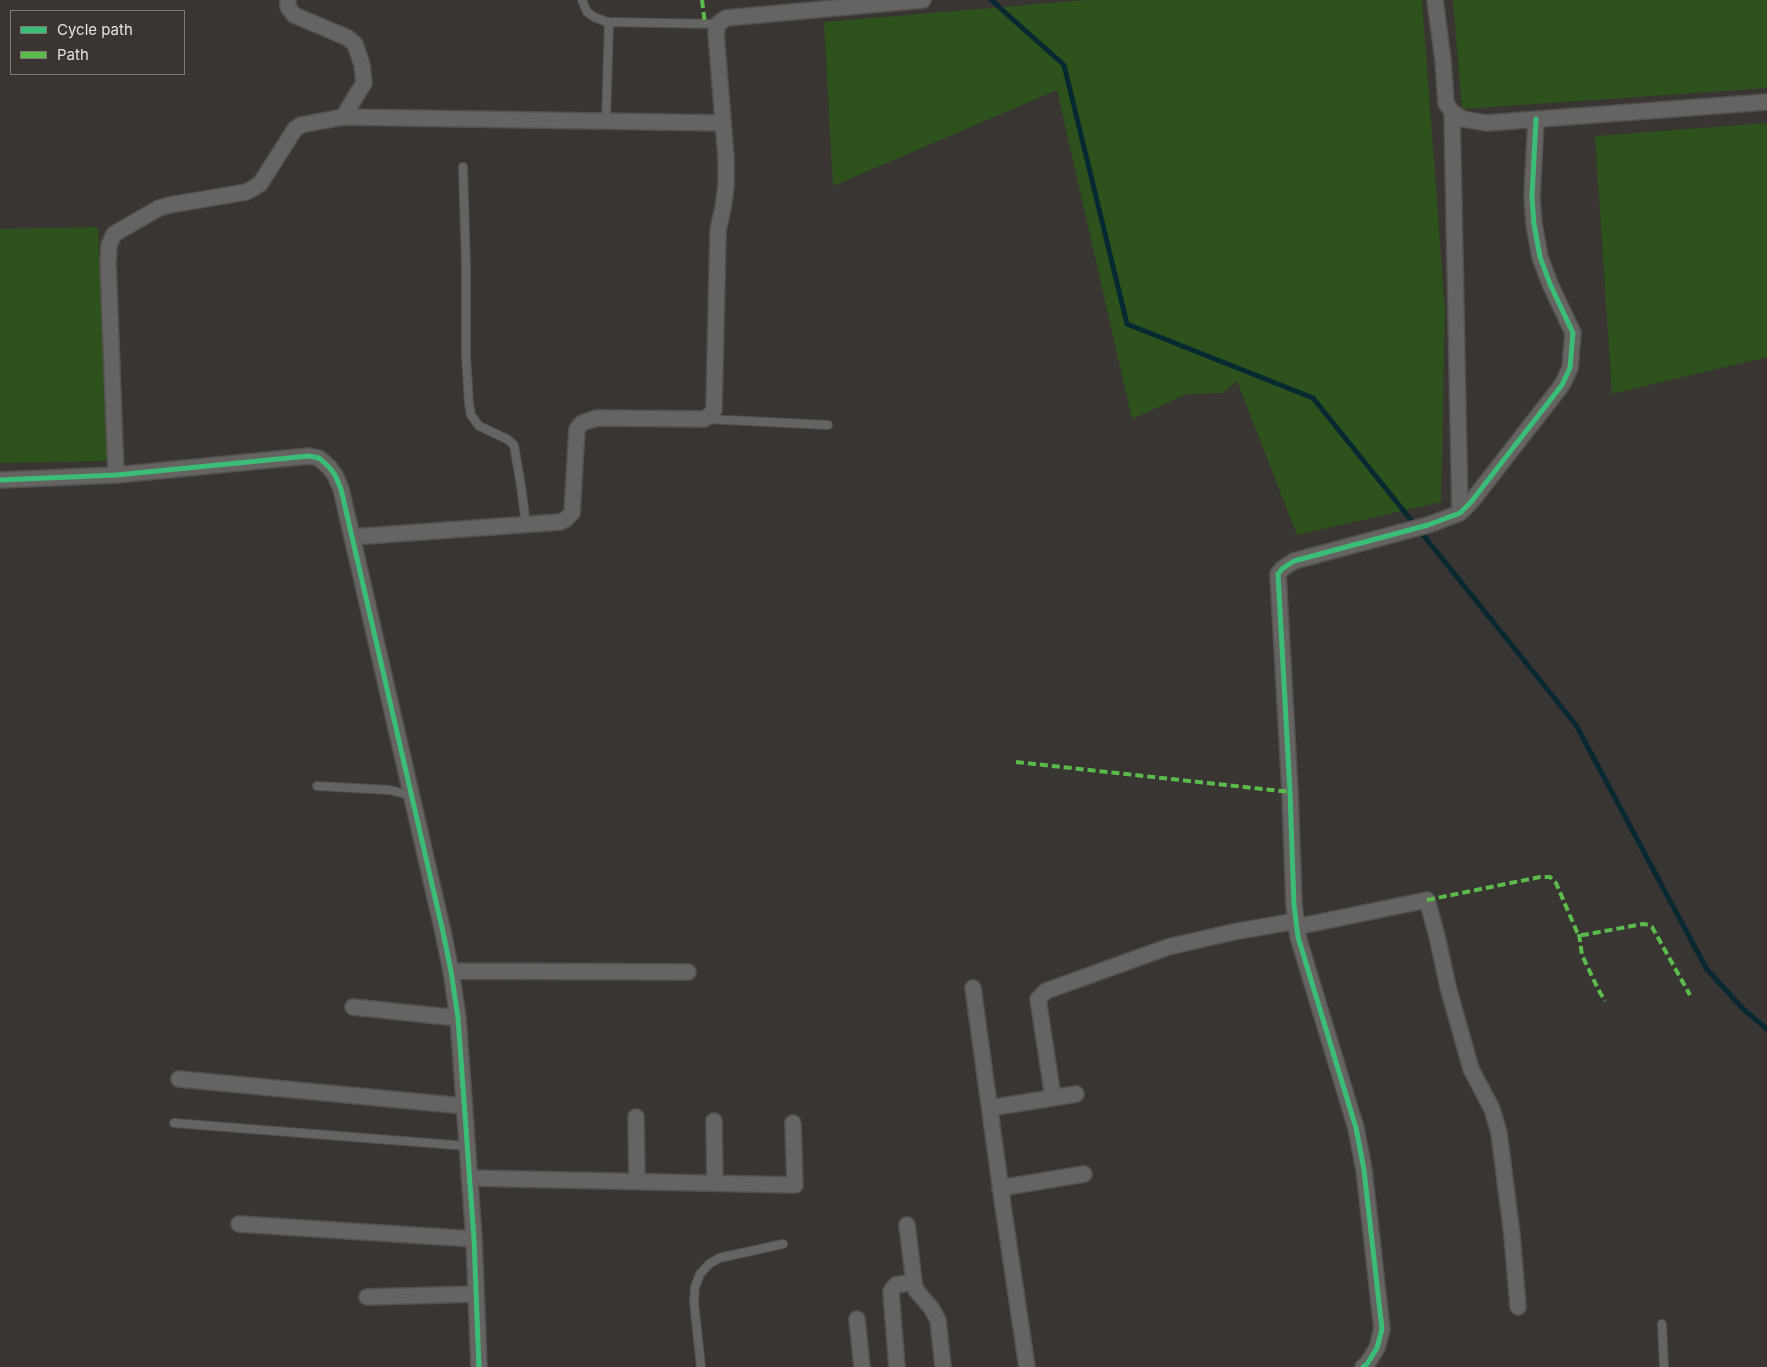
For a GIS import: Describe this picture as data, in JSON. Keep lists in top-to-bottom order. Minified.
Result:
{"legend":["Cycle path","Path"]}
